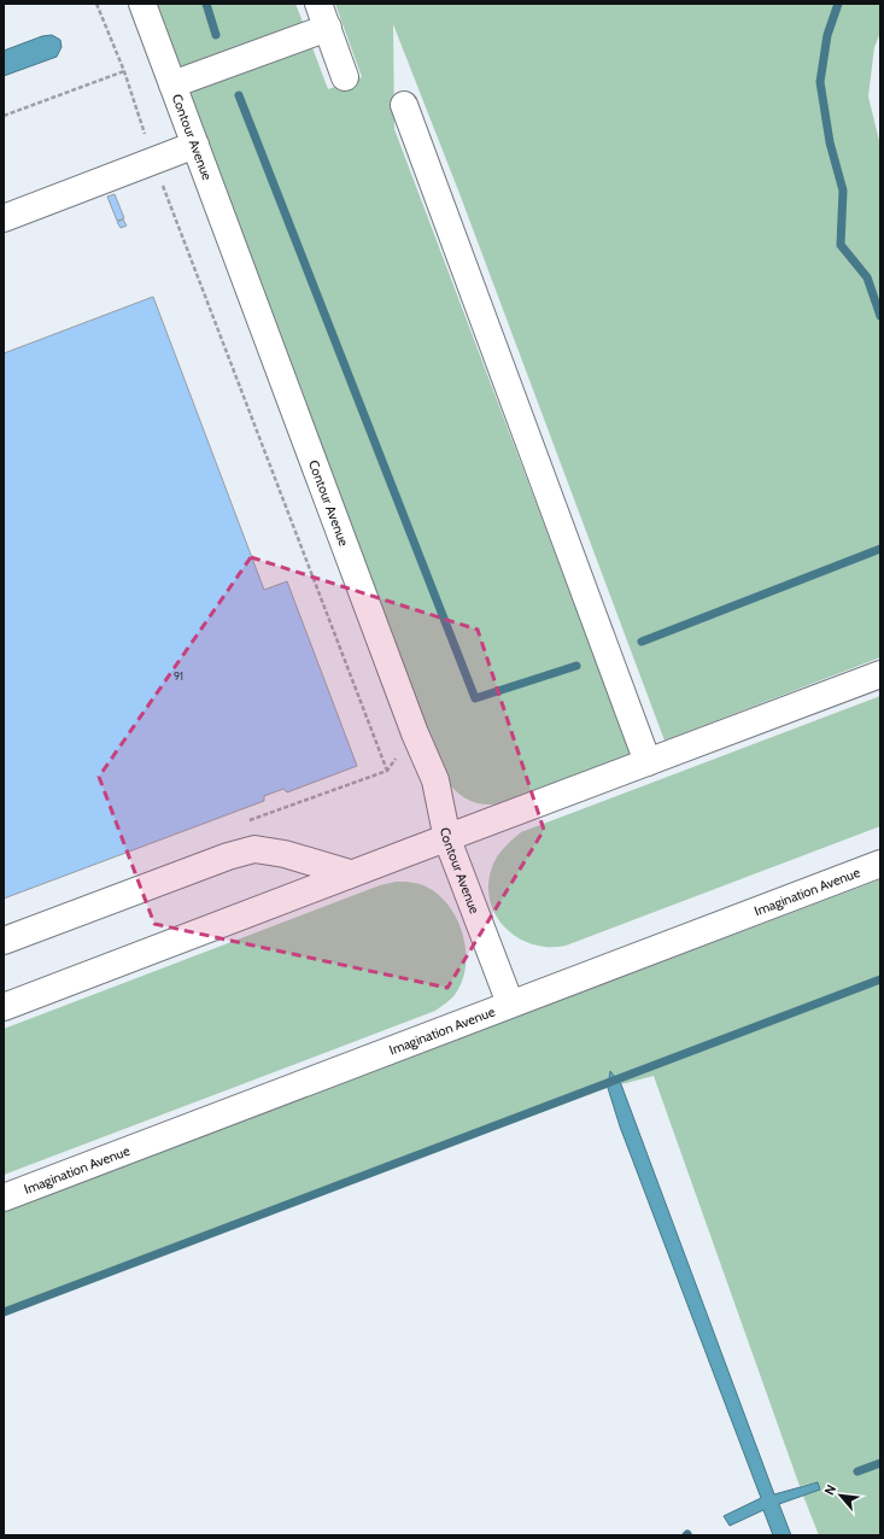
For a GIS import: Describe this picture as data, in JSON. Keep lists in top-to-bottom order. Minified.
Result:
{"streets":{"street":["Contour Avenue","Imagination Avenue"]},"crossings":[["Contour Avenue","Imagination Avenue"]],"house_numbers":["91"],"north":"top left"}
